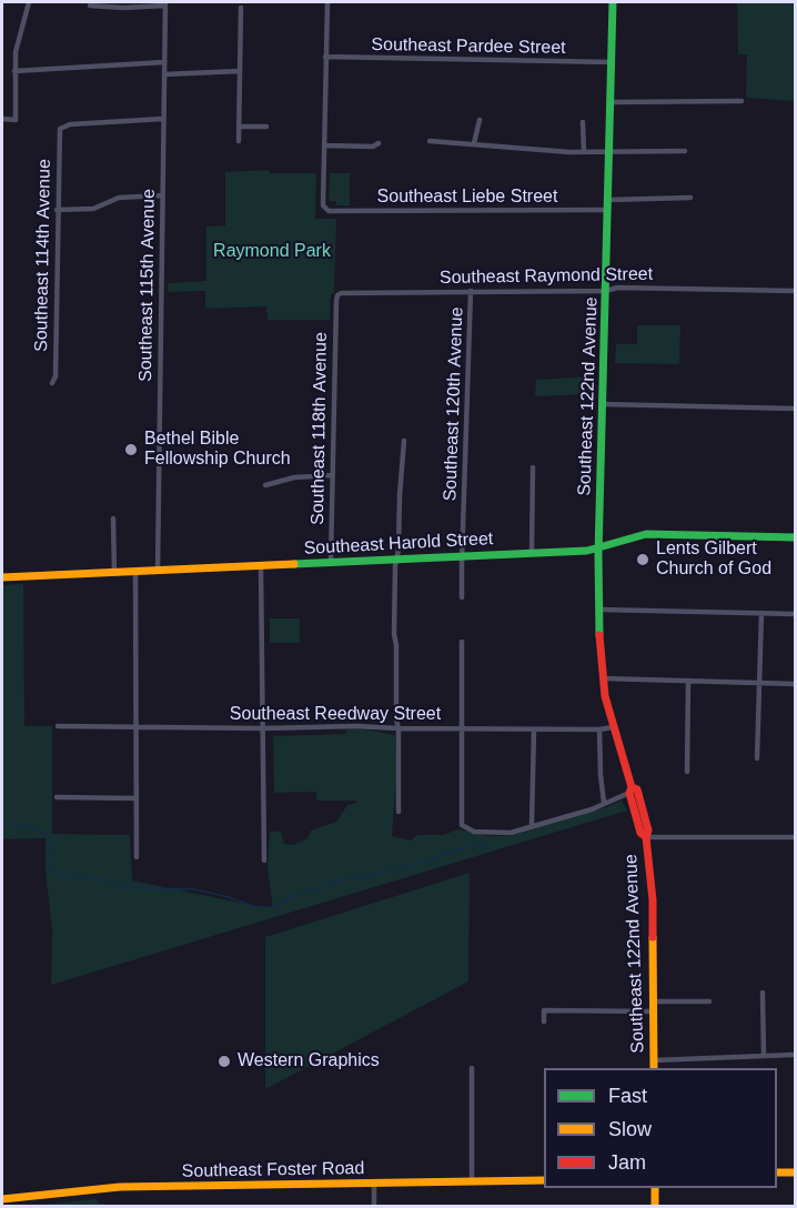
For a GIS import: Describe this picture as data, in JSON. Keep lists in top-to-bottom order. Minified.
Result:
{"streets":{"main road":["Southeast 122nd Avenue","Southeast Harold Street","Southeast Foster Road"],"street":["Southeast Pardee Street","Southeast Liebe Street","Southeast 114th Avenue","Southeast Raymond Street","Southeast 115th Avenue","Southeast 120th Avenue","Southeast 118th Avenue","Southeast Reedway Street"]},"crossings":[["Southeast Pardee Street","Southeast 122nd Avenue"],["Southeast Liebe Street","Southeast 122nd Avenue"],["Southeast 114th Avenue","Southeast 115th Avenue"],["Southeast Raymond Street","Southeast 122nd Avenue"],["Southeast Raymond Street","Southeast 120th Avenue"],["Southeast Raymond Street","Southeast 118th Avenue"],["Southeast 115th Avenue","Southeast Harold Street"],["Southeast 122nd Avenue","Southeast Harold Street"],["Southeast 122nd Avenue","Southeast Reedway Street"],["Southeast 120th Avenue","Southeast Harold Street"],["Southeast 118th Avenue","Southeast Harold Street"]],"parks":["Raymond Park"],"places":["Bethel Bible Fellowship Church","Lents Gilbert Church of God","Western Graphics"],"legend":["Fast","Slow","Jam"]}
